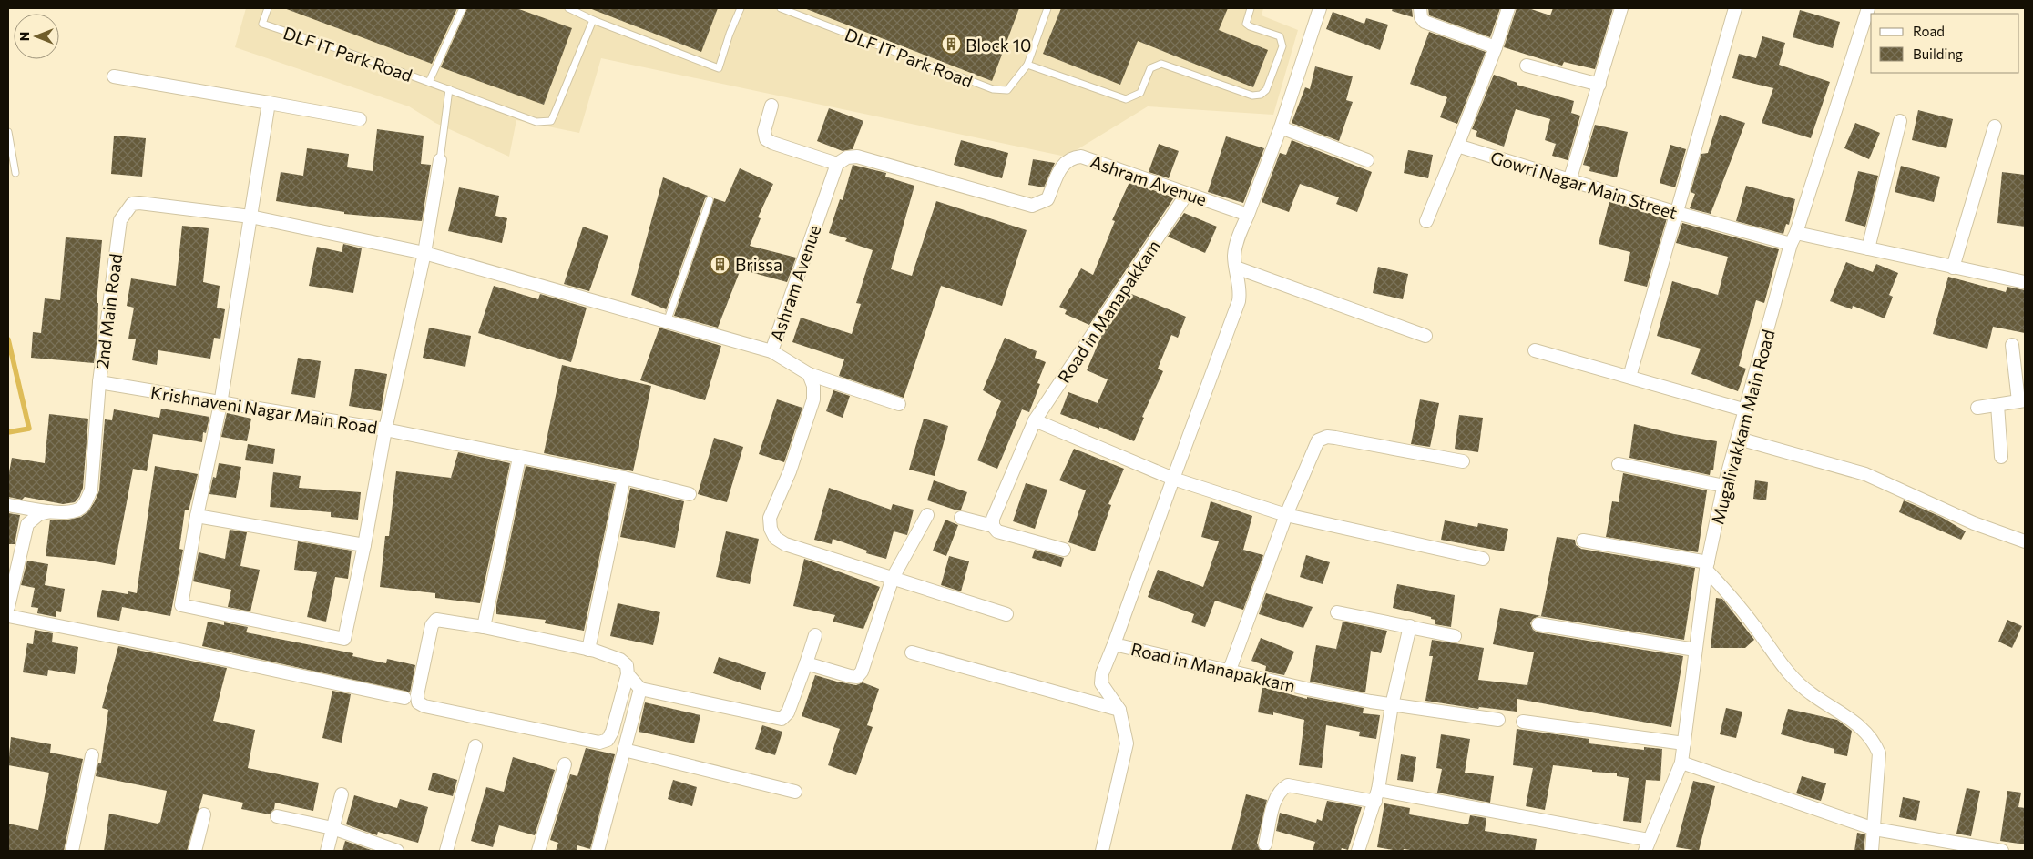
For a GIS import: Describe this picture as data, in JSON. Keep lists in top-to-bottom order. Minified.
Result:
{"streets":{"street":["Ashram Avenue","Gowri Nagar Main Street","2nd Main Road","Road in Manapakkam","Krishnaveni Nagar Main Road","Mugalivakkam Main Road"],"lane":["DLF IT Park Road"]},"crossings":[["Ashram Avenue","Road in Manapakkam"],["Gowri Nagar Main Street","Mugalivakkam Main Road"],["2nd Main Road","Krishnaveni Nagar Main Road"]],"places":{"building":["Block 10","Brissa"]},"legend":["Road","Building"],"north":"left"}
